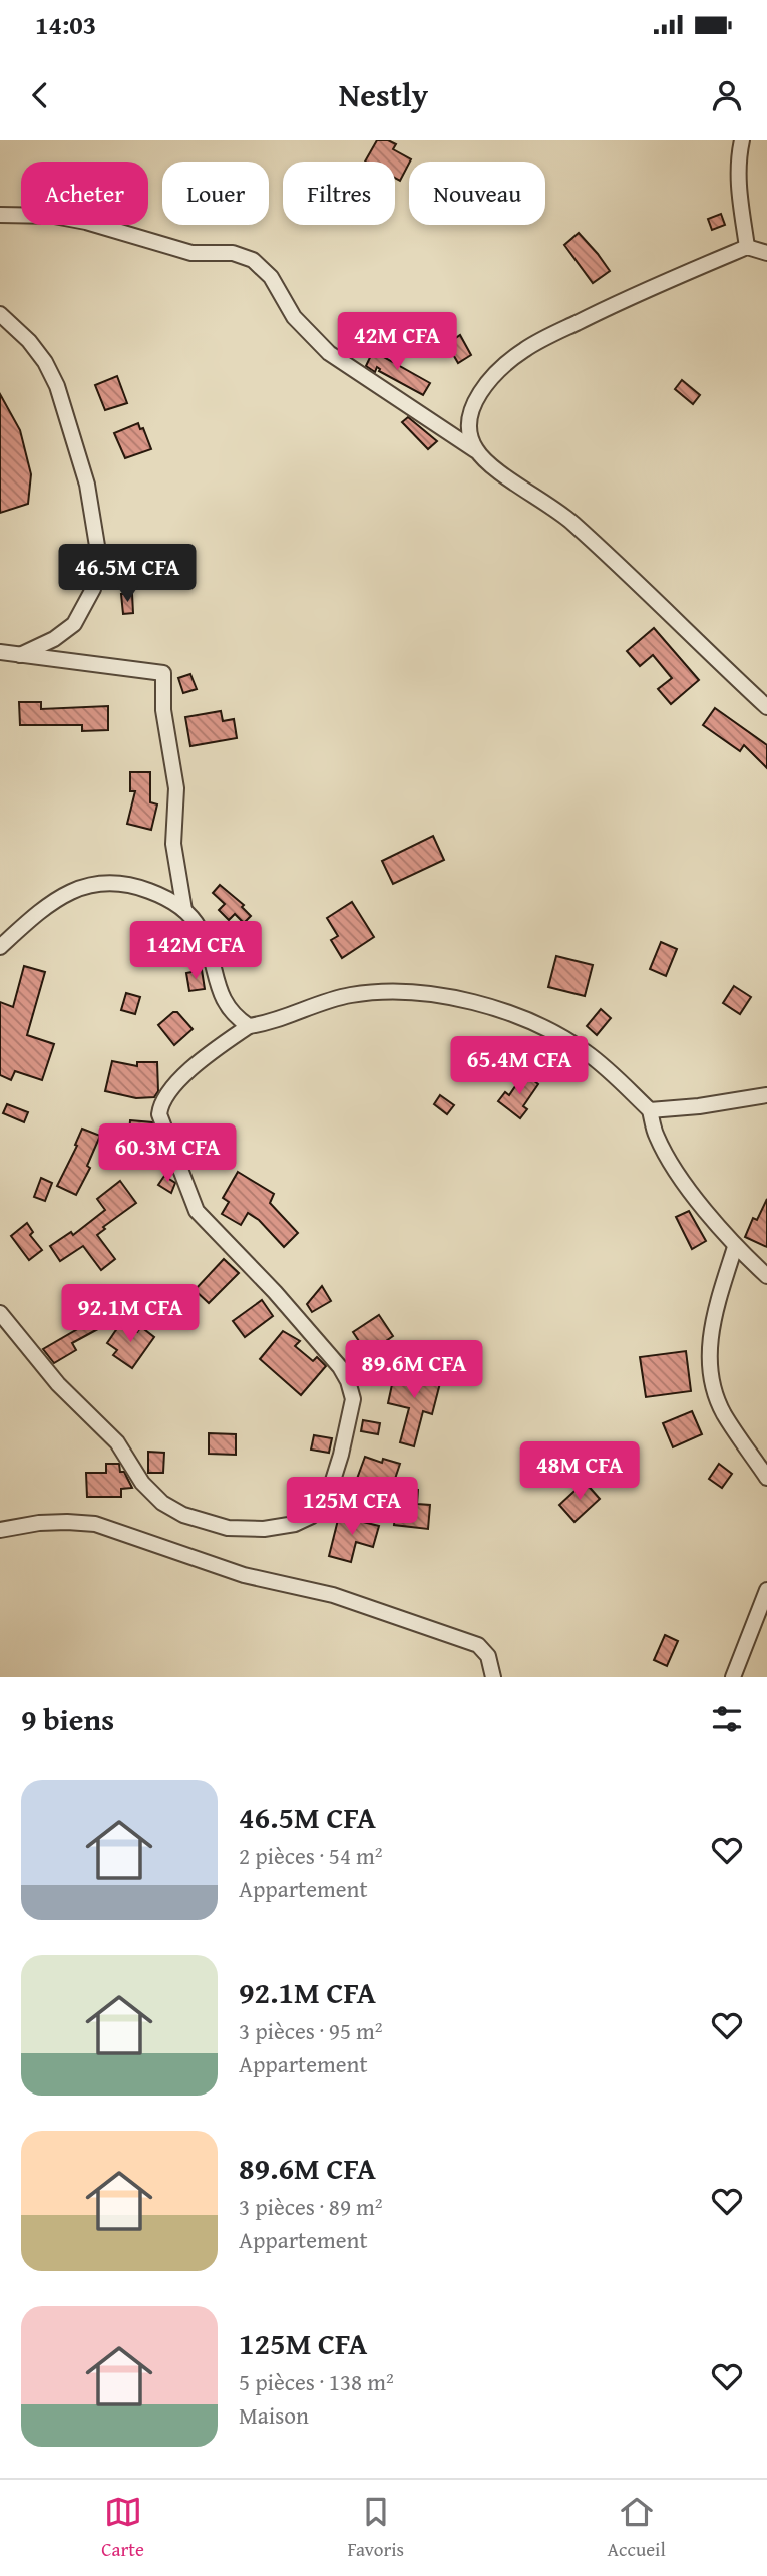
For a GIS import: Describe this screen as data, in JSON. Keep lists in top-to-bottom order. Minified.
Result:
{"page":{"status":"14:03","header":"Nestly","chip":["Acheter","Louer","Filtres","Nouveau"],"price":["42M CFA","46.5M CFA","142M CFA","65.4M CFA","60.3M CFA","92.1M CFA","89.6M CFA","48M CFA","125M CFA"],"heading":"9 biens","list":[{"name":"46.5M CFA","note":"2 pièces · 54 m² · Appartement"},{"name":"92.1M CFA","note":"3 pièces · 95 m² · Appartement"},{"name":"89.6M CFA","note":"3 pièces · 89 m² · Appartement"},{"name":"125M CFA","note":"5 pièces · 138 m² · Maison"}],"tabs":["Carte","Favoris","Accueil"]}}
